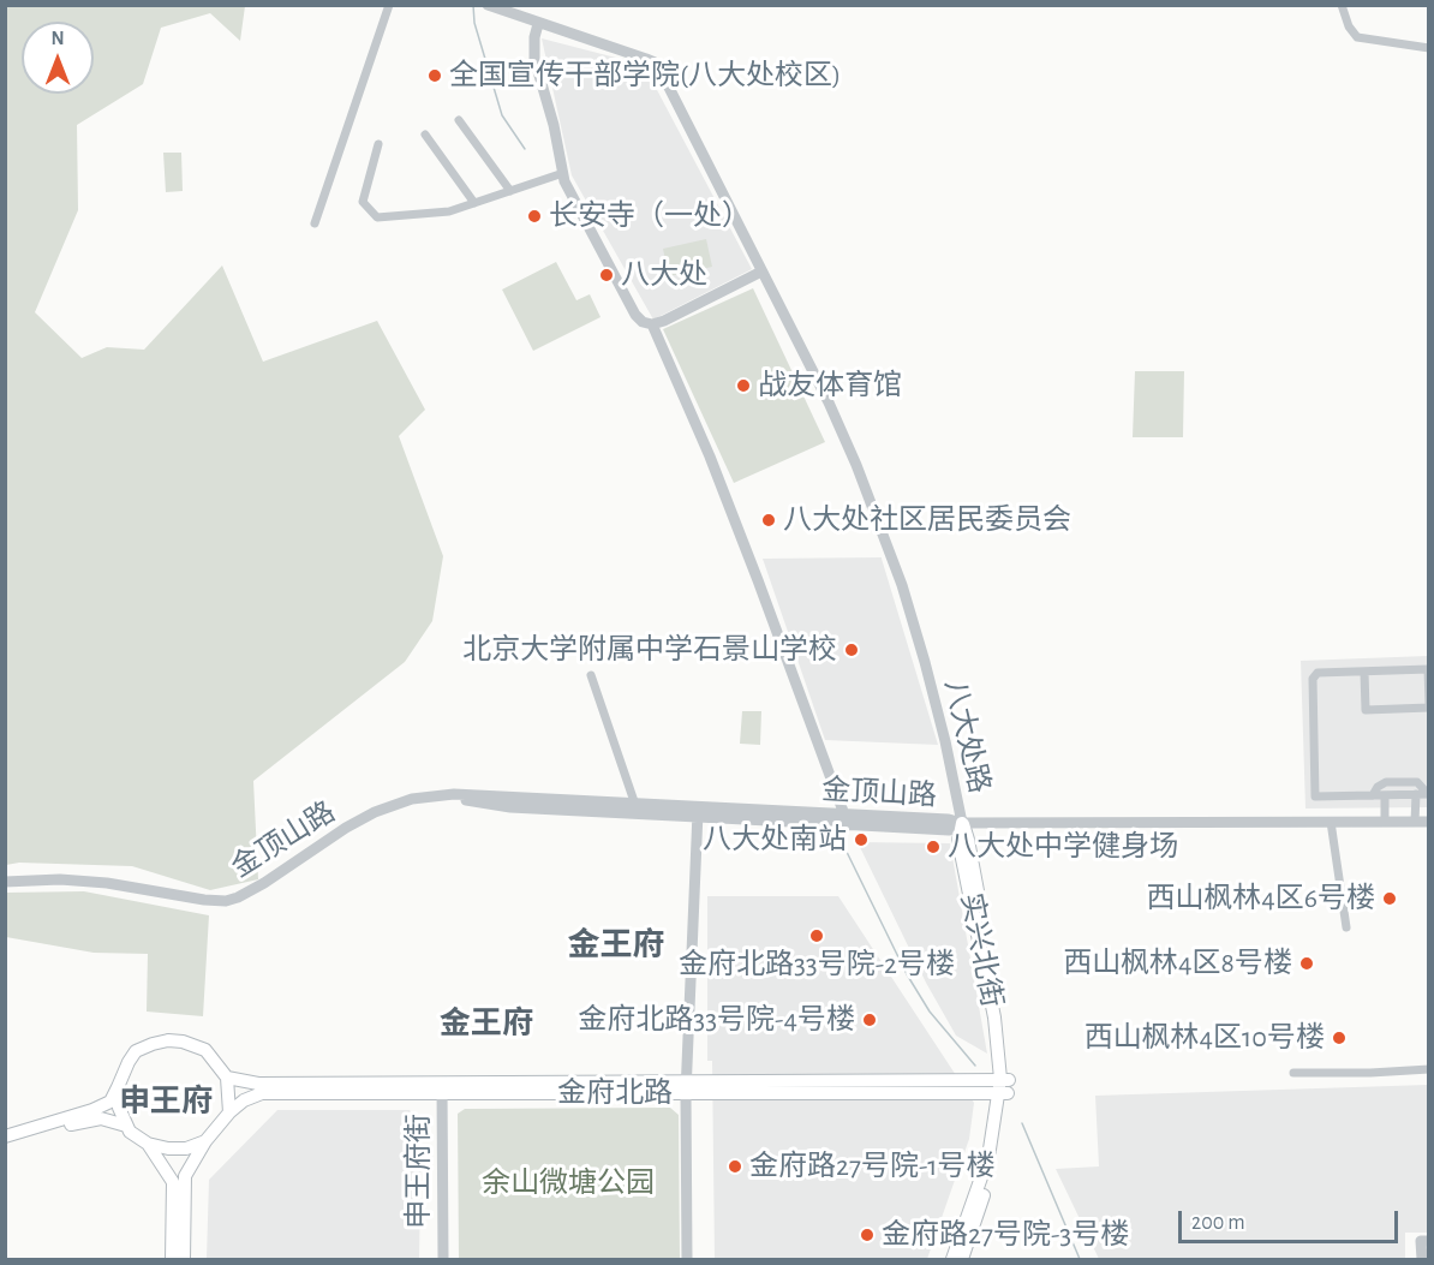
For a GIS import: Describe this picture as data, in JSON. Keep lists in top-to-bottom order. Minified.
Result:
{"streets":{"main road":["实兴北街","金府北路"],"street":["八大处路","金顶山路","申王府街"]},"crossings":[["八大处路","金顶山路"],["八大处路","实兴北街"],["金顶山路","实兴北街"],["实兴北街","金府北路"],["金府北路","申王府街"]],"districts":["金王府","金王府","申王府"],"parks":["余山微塘公园"],"places":["全国宣传干部学院(八大处校区)","长安寺（一处）","八大处","战友体育馆","八大处社区居民委员会","北京大学附属中学石景山学校","八大处南站","八大处中学健身场","西山枫林4区6号楼","金府北路33号院-2号楼","西山枫林4区8号楼","金府北路33号院-4号楼","西山枫林4区10号楼","金府路27号院-1号楼","金府路27号院-3号楼"],"scale_bar":"200 m","north":"top"}
